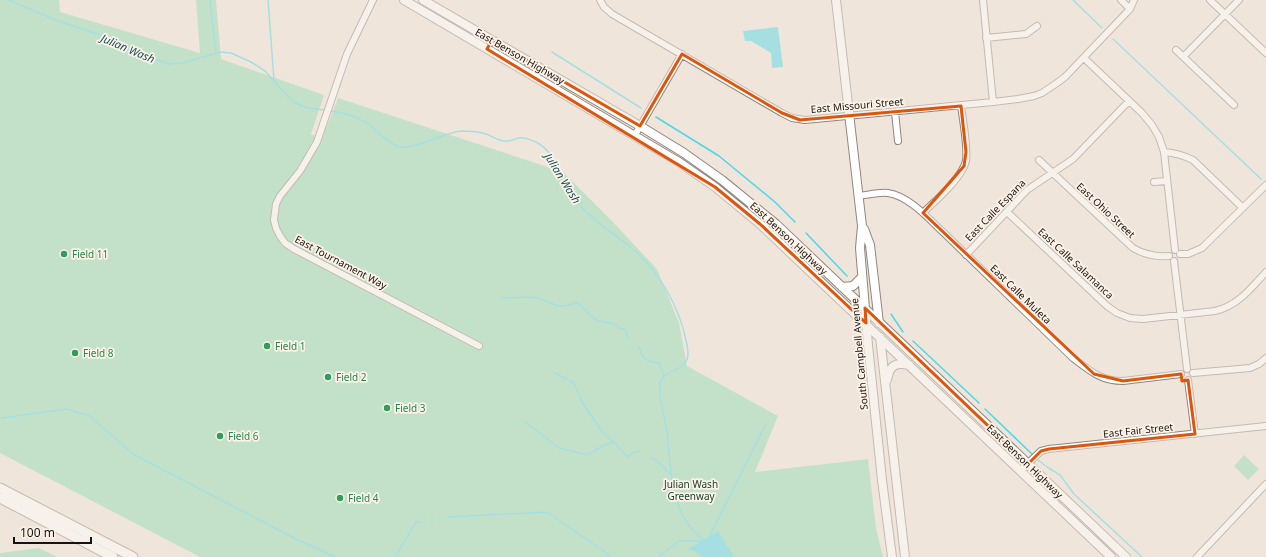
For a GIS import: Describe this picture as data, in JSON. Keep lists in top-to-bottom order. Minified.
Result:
{"streets":{"main road":["East Benson Highway","South Campbell Avenue"],"street":["East Missouri Street","East Calle Espana","East Ohio Street","East Tournament Way","East Calle Salamanca","East Calle Muleta","East Fair Street"]},"crossings":[["East Benson Highway","South Campbell Avenue"],["East Benson Highway","East Fair Street"],["East Missouri Street","South Campbell Avenue"],["East Calle Espana","East Ohio Street"],["East Calle Espana","East Calle Salamanca"],["East Calle Espana","East Calle Muleta"],["East Calle Muleta","South Campbell Avenue"]],"water":["Julian Wash"],"parks":["Julian Wash Greenway"],"places":["Field 11","Field 1","Field 8","Field 2","Field 3","Field 6","Field 4"],"scale_bar":"100 m"}
